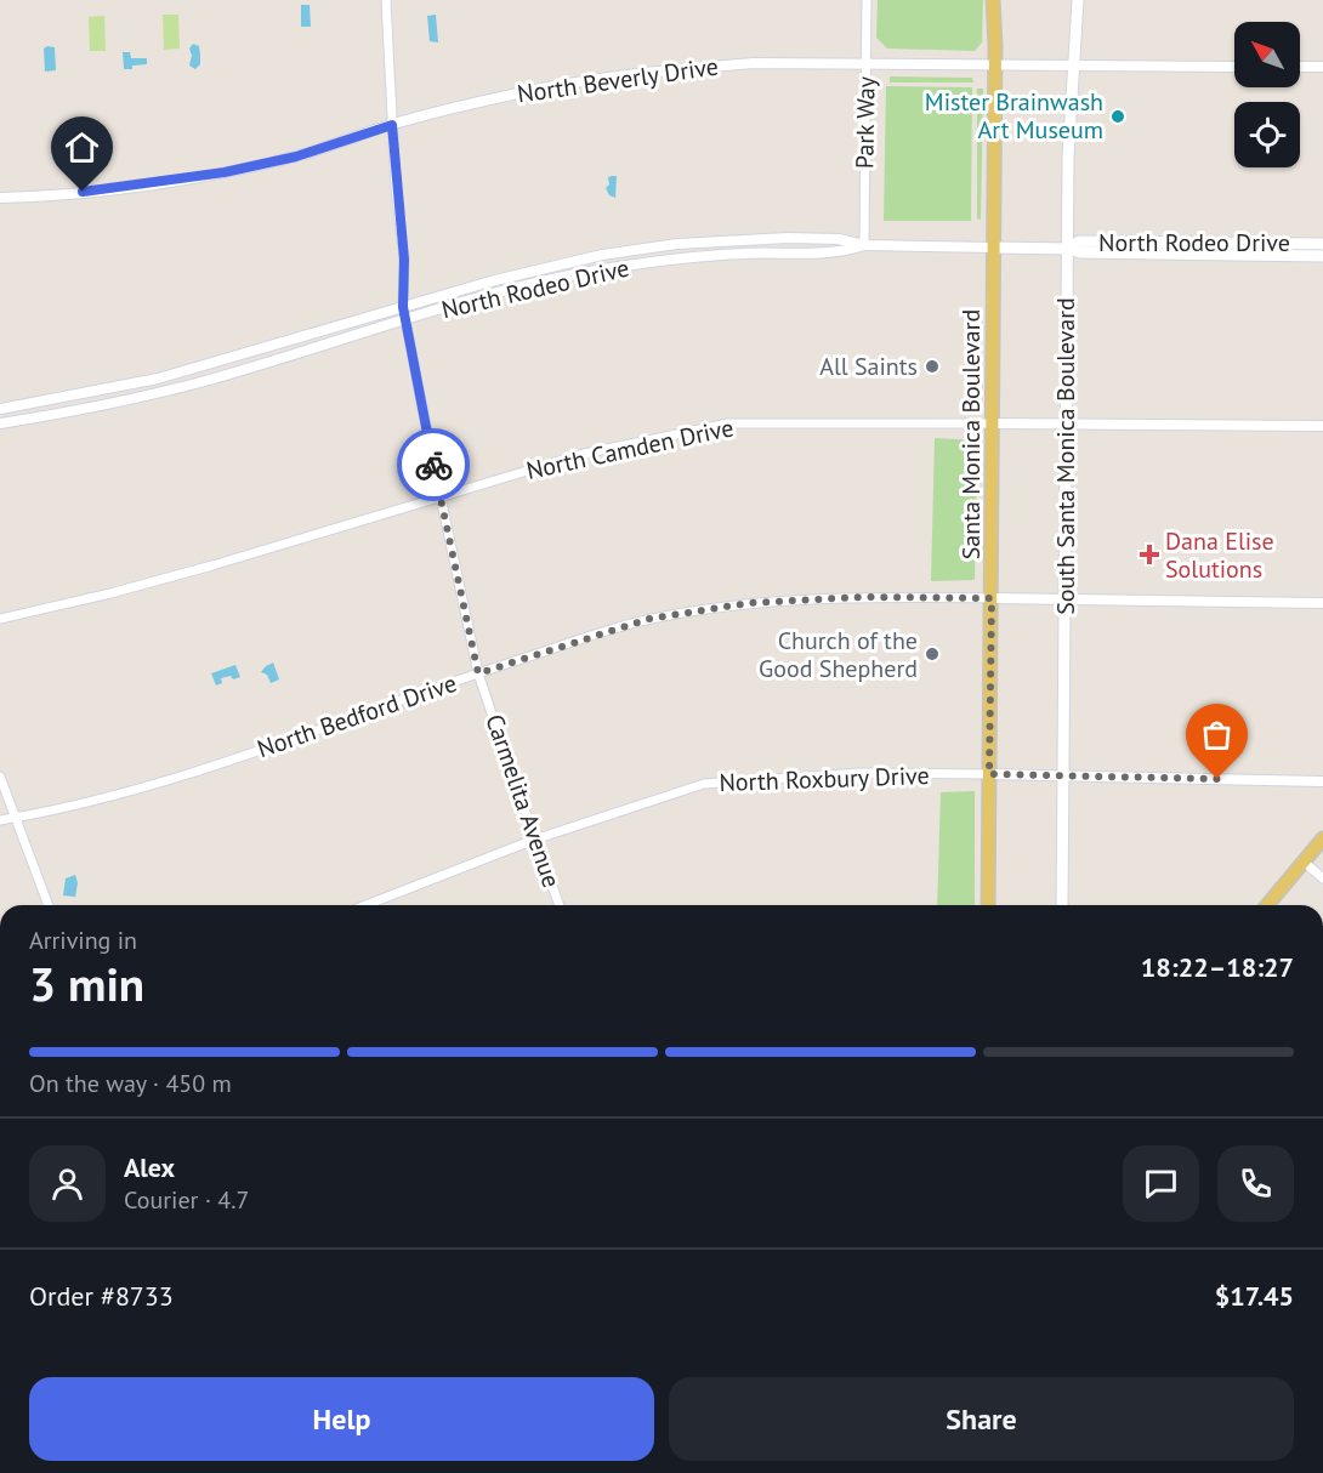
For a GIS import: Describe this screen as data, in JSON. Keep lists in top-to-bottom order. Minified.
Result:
{"streets":{"main road":["North Rodeo Drive","Santa Monica Boulevard","South Santa Monica Boulevard"],"street":["North Beverly Drive","Park Way","North Camden Drive","North Bedford Drive","North Roxbury Drive","Carmelita Avenue"]},"crossings":[["North Beverly Drive","Park Way"],["North Beverly Drive","Santa Monica Boulevard"],["North Beverly Drive","South Santa Monica Boulevard"],["North Beverly Drive","Carmelita Avenue"],["Park Way","North Rodeo Drive"],["North Rodeo Drive","Santa Monica Boulevard"],["North Rodeo Drive","South Santa Monica Boulevard"],["North Rodeo Drive","Carmelita Avenue"],["Santa Monica Boulevard","North Camden Drive"],["Santa Monica Boulevard","North Bedford Drive"],["Santa Monica Boulevard","North Roxbury Drive"],["North Camden Drive","South Santa Monica Boulevard"],["North Camden Drive","Carmelita Avenue"],["South Santa Monica Boulevard","North Bedford Drive"],["South Santa Monica Boulevard","North Roxbury Drive"],["North Bedford Drive","Carmelita Avenue"],["North Roxbury Drive","Carmelita Avenue"]],"places":{"other":["Mister Brainwash Art Museum","All Saints","Church of the Good Shepherd"],"health":["Dana Elise Solutions"]},"north":"top left","page":{"heading":["3 min","Arriving in","18:22–18:27"],"panel":["Alex","Courier · 4.7","Order #8733","$17.45"],"bar":"On the way · 450 m","buttons":["Help","Share"]}}
